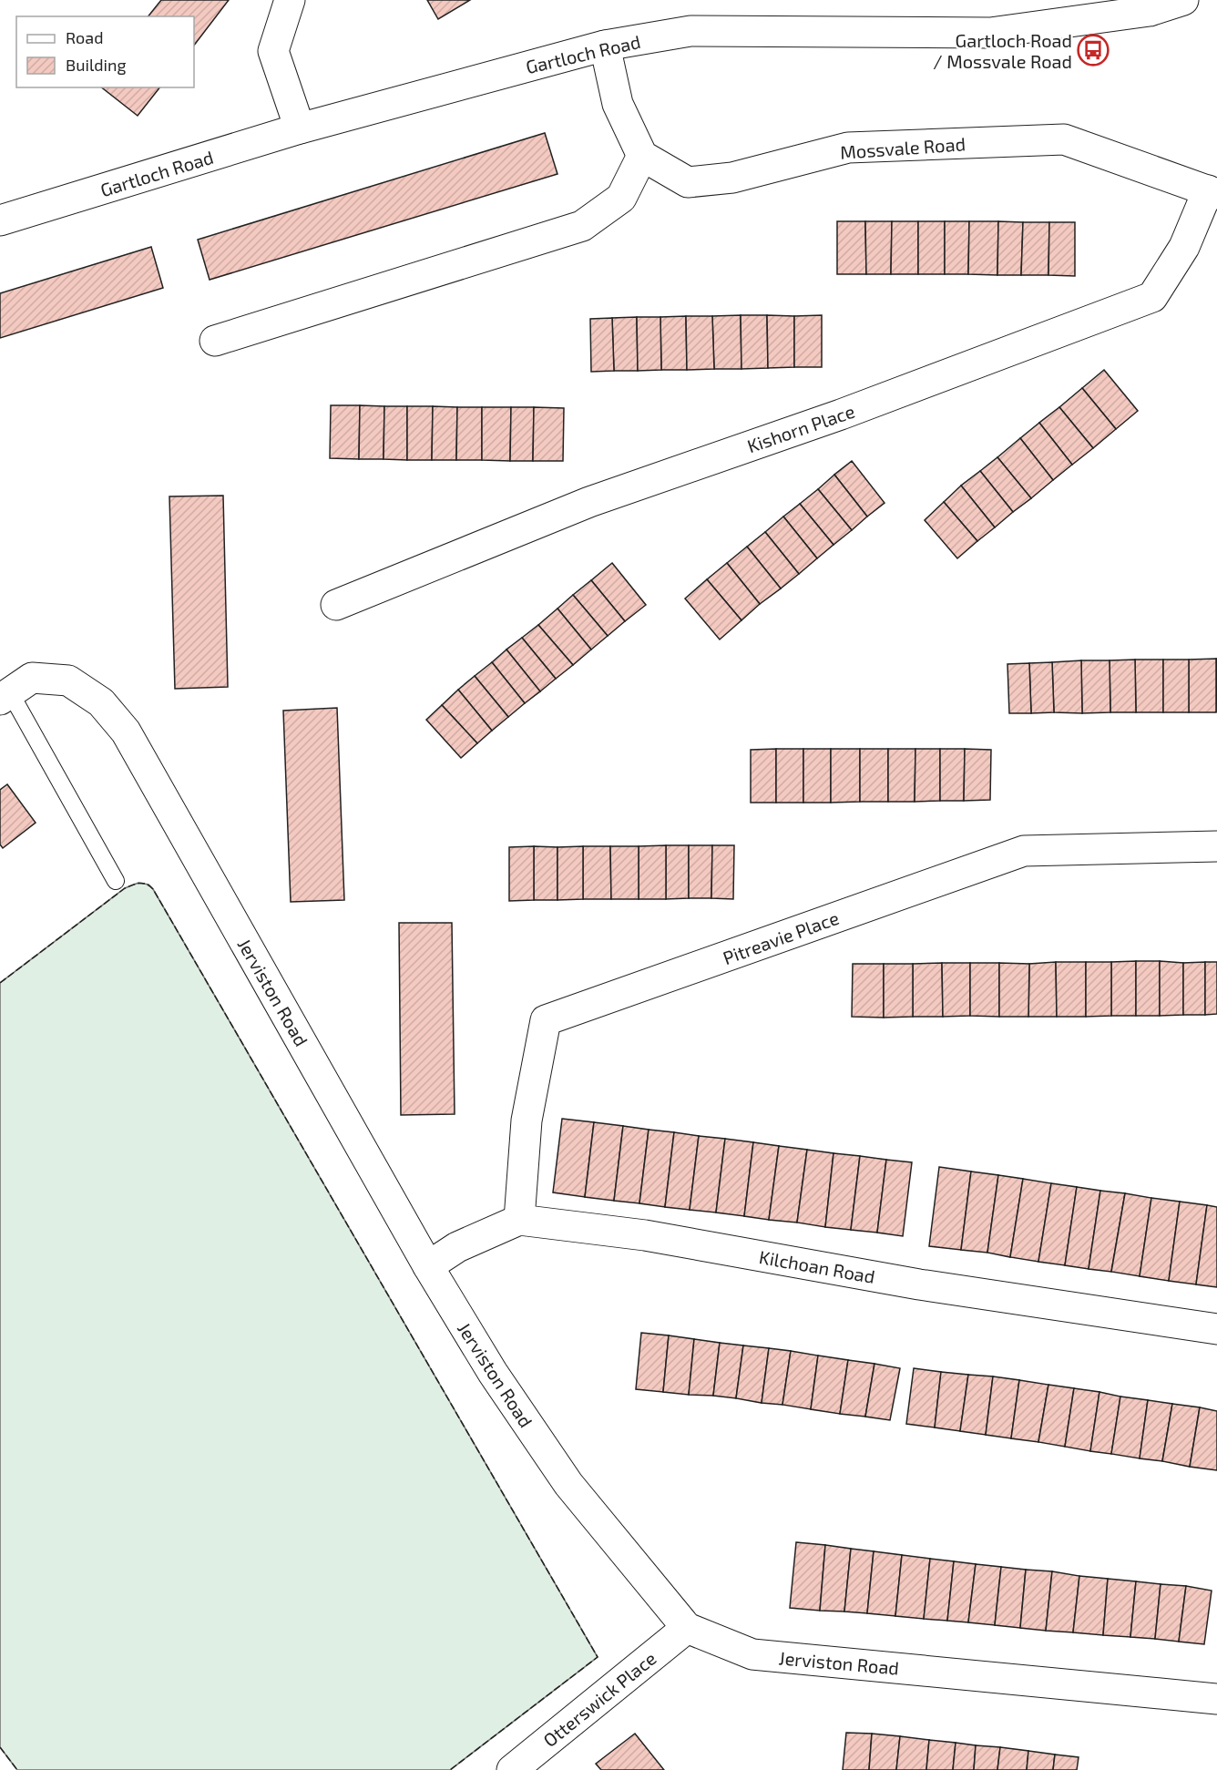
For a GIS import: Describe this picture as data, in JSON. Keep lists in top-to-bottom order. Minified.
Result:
{"streets":{"street":["Gartloch Road","Mossvale Road","Kishorn Place","Pitreavie Place","Jerviston Road","Kilchoan Road","Otterswick Place"]},"crossings":[["Mossvale Road","Kishorn Place"],["Pitreavie Place","Kilchoan Road"],["Jerviston Road","Otterswick Place"]],"places":{"bus stop":["Gartloch Road / Mossvale Road"]},"legend":["Road","Building"]}
